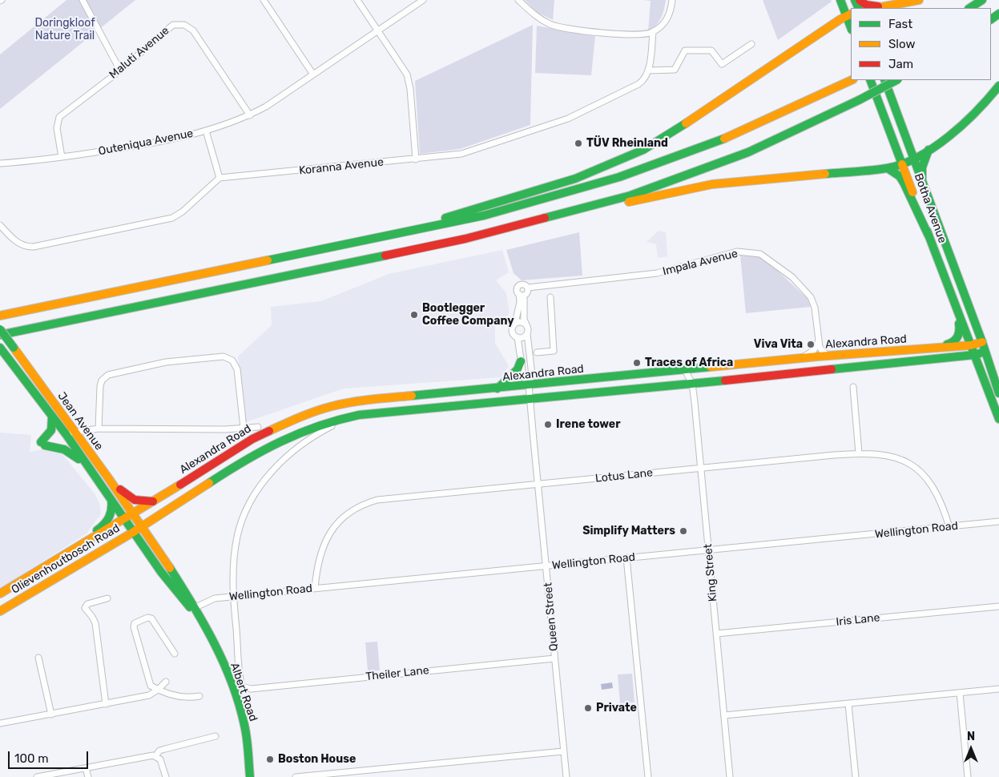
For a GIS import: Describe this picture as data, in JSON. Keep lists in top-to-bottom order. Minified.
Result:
{"streets":{"main road":["Botha Avenue","Alexandra Road","Jean Avenue","Olievenhoutbosch Road","Albert Road"],"street":["Maluti Avenue","Outeniqua Avenue","Koranna Avenue","Impala Avenue","Lotus Lane","Wellington Road","King Street","Queen Street","Iris Lane","Theiler Lane"]},"crossings":[["Maluti Avenue","Outeniqua Avenue"],["Botha Avenue","Alexandra Road"],["Alexandra Road","Jean Avenue"],["Alexandra Road","Olievenhoutbosch Road"],["Alexandra Road","King Street"],["Alexandra Road","Queen Street"],["Alexandra Road","Albert Road"],["Jean Avenue","Olievenhoutbosch Road"],["Jean Avenue","Albert Road"],["Lotus Lane","Wellington Road"],["Lotus Lane","King Street"],["Lotus Lane","Queen Street"],["Wellington Road","King Street"],["Wellington Road","Queen Street"],["Wellington Road","Albert Road"],["Olievenhoutbosch Road","Albert Road"],["King Street","Iris Lane"],["Queen Street","Theiler Lane"],["Theiler Lane","Albert Road"]],"parks":["Doringkloof Nature Trail"],"places":["TÜV Rheinland","Bootlegger Coffee Company","Viva Vita","Traces of Africa","Irene tower","Simplify Matters","Private","Boston House"],"legend":["Fast","Slow","Jam"],"scale_bar":"100 m","north":"top"}
